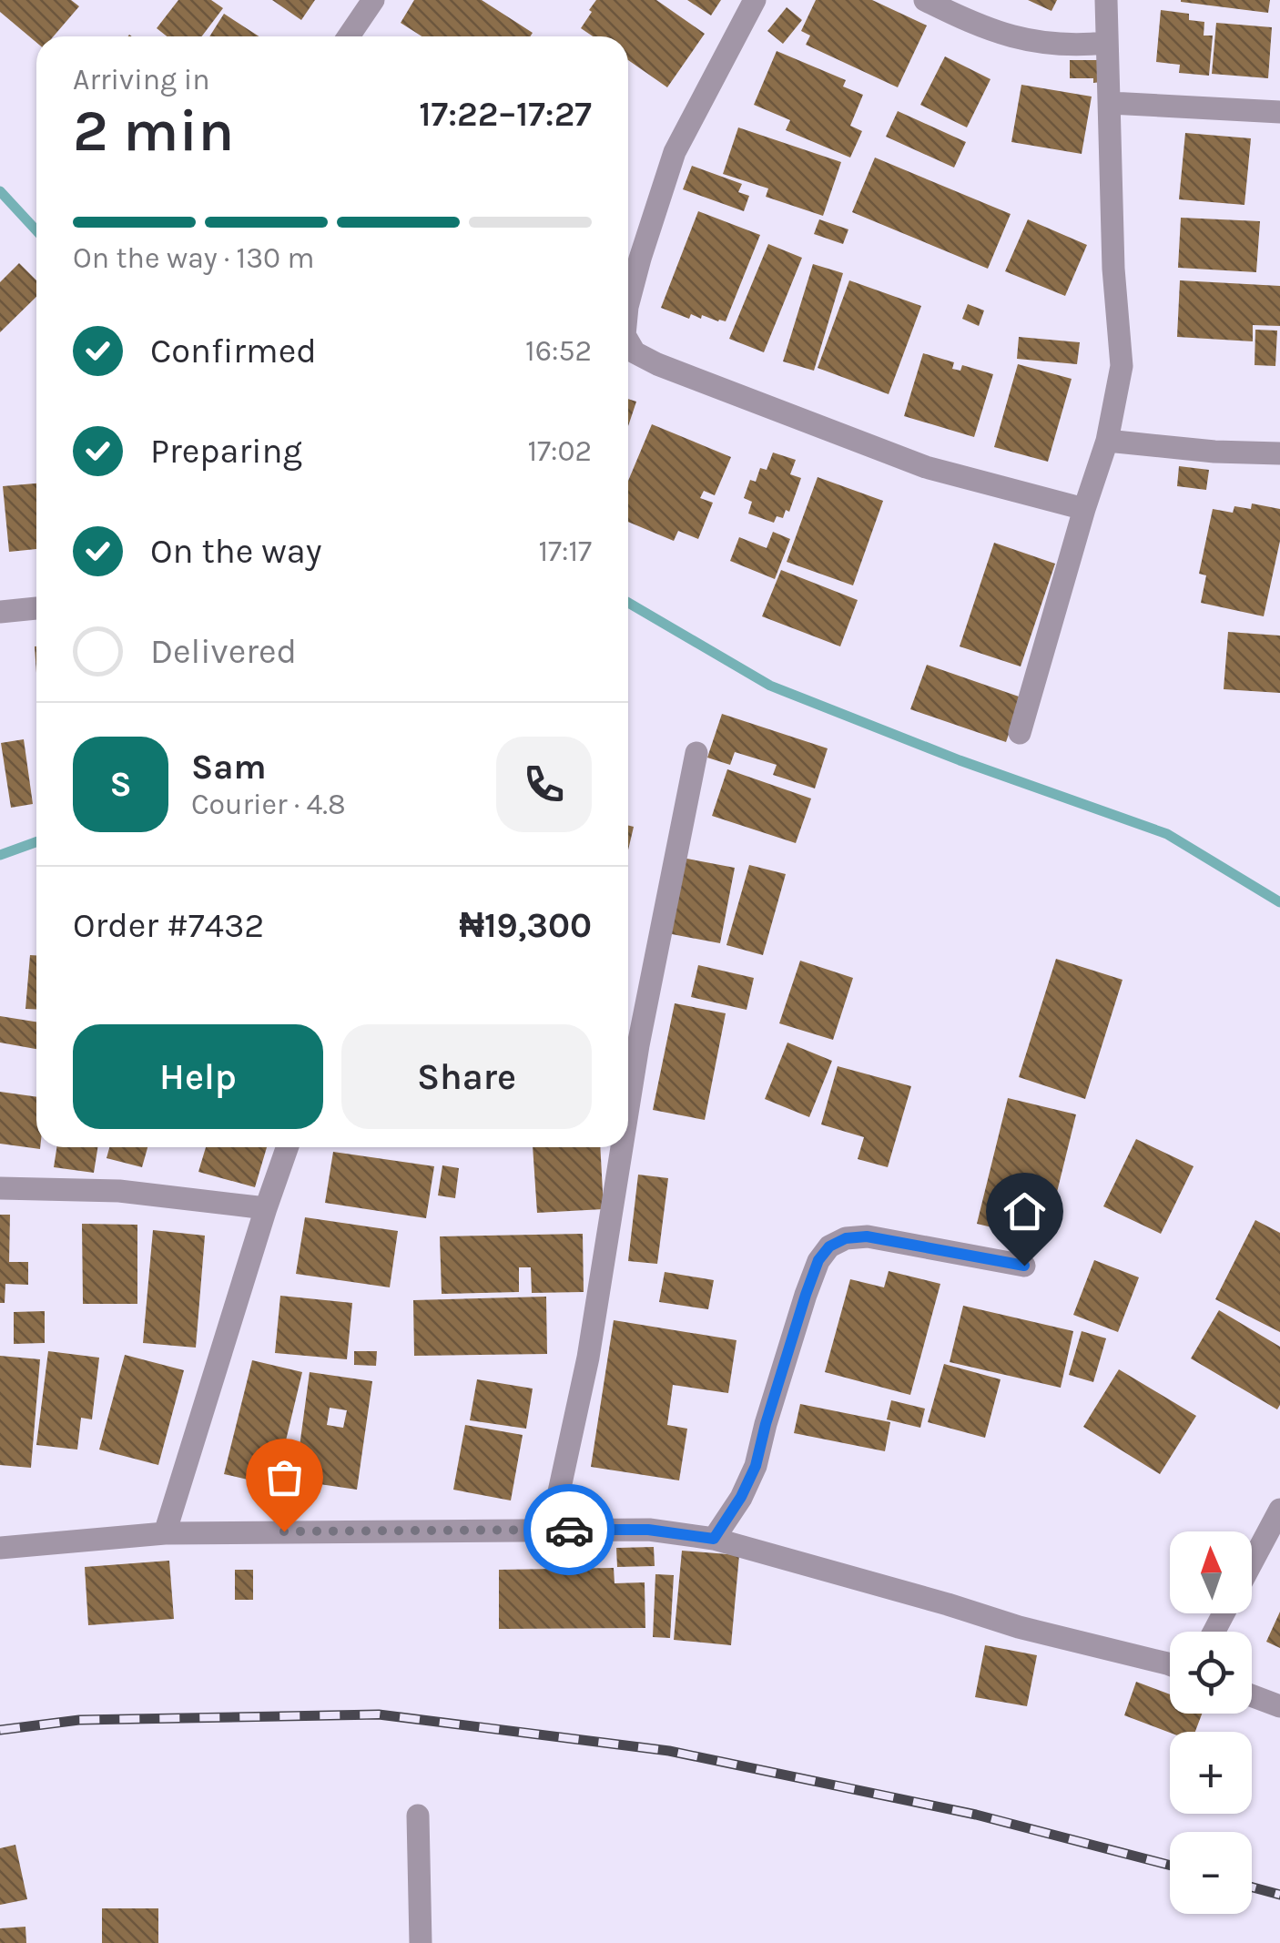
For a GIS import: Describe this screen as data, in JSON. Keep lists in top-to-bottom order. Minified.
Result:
{"north":"top","page":{"heading":["2 min","Arriving in","17:22–17:27"],"panel":["Sam","Courier · 4.8","Order #7432","₦19,300"],"bar":"On the way · 130 m","list":[["Confirmed","16:52"],["Preparing","17:02"],["On the way","17:17"],"Delivered"],"round":"S","buttons":["Help","Share"],"map_buttons":["+","−"]}}
